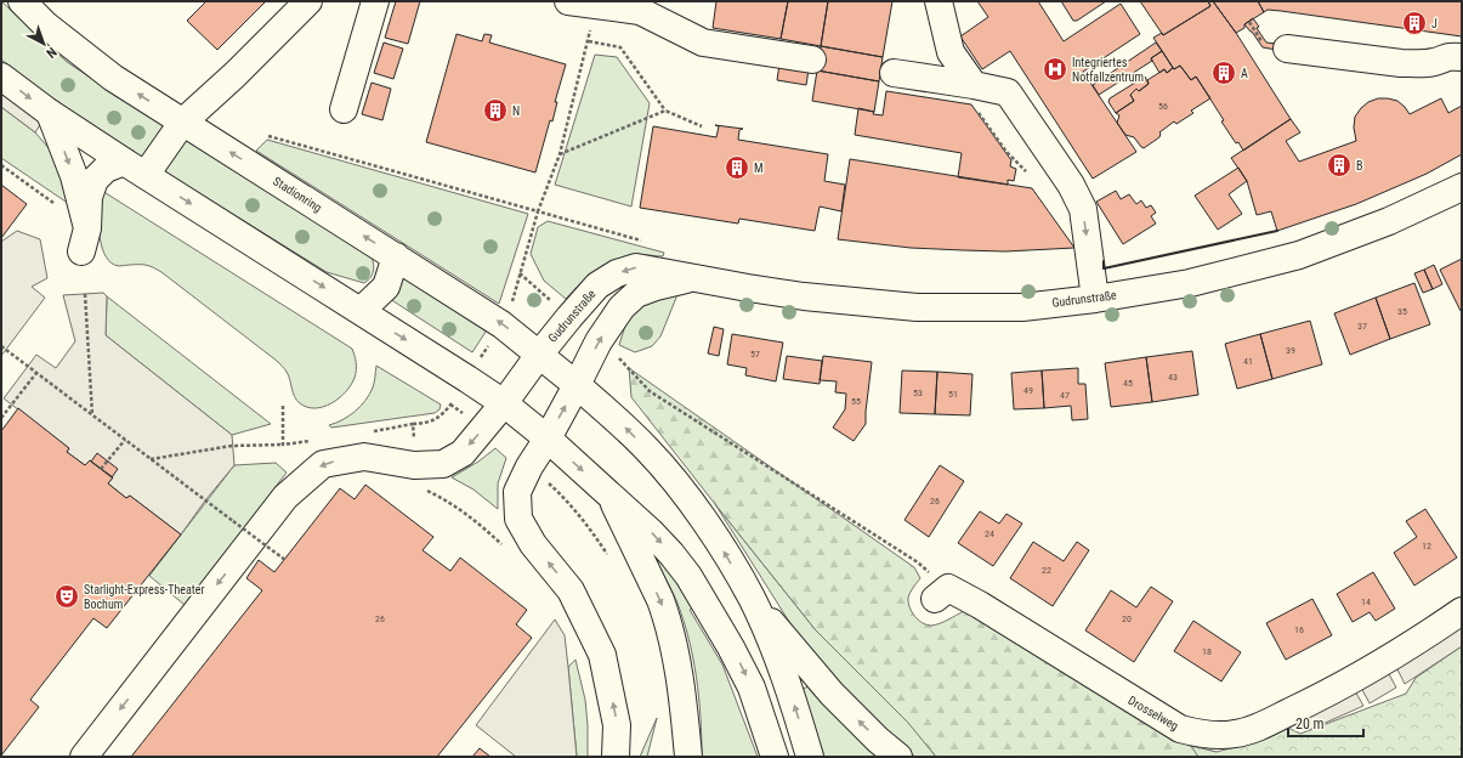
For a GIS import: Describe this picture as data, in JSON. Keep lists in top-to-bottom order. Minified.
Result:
{"streets":{"main road":["Stadionring","Gudrunstraße","Drosselweg"]},"crossings":[["Stadionring","Gudrunstraße"]],"places":{"building":["J","A","N","B","M"],"hospital":["Integriertes Notfallzentrum"],"theatre":["Starlight-Express-Theater Bochum"]},"house_numbers":["56","35","37","39","57","41","43","45","49","53","51","47","55","26","24","12","22","14","26","20","16","18"],"scale_bar":"20 m","north":"bottom right"}
